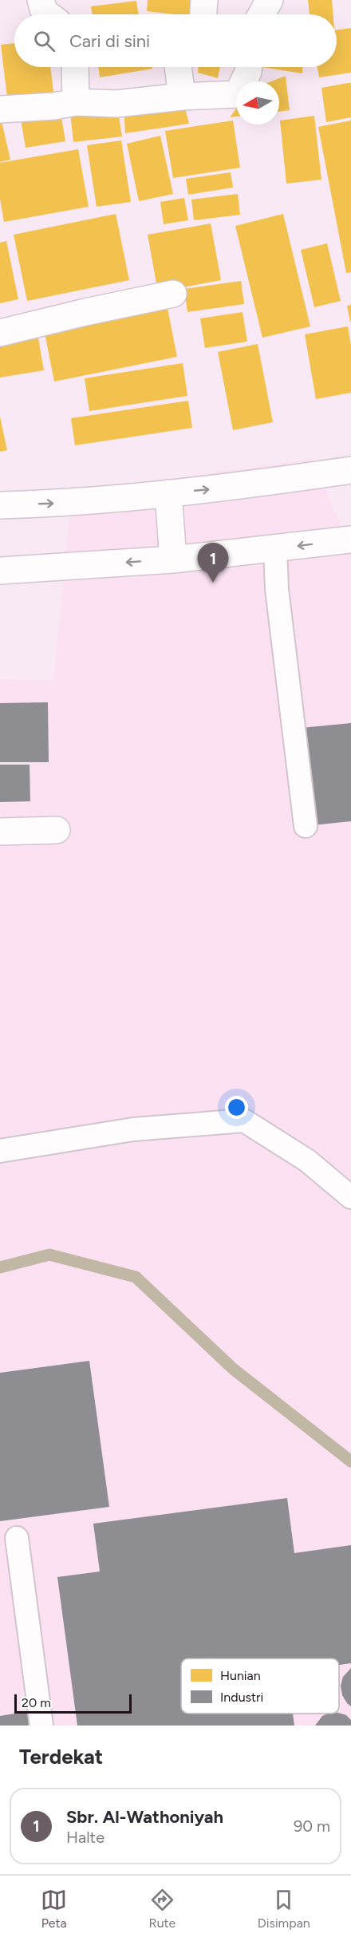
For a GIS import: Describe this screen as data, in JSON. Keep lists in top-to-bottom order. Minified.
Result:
{"legend":["Hunian","Industri"],"scale_bar":"20 m","north":"left","page":{"search":"Cari di sini","pins":"1","scale":"20 m","heading":"Terdekat","list":[{"mark":"1","name":"Sbr. Al-Wathoniyah","note":"Halte","value":"90 m"}],"nav":["Peta","Rute","Disimpan"]}}
